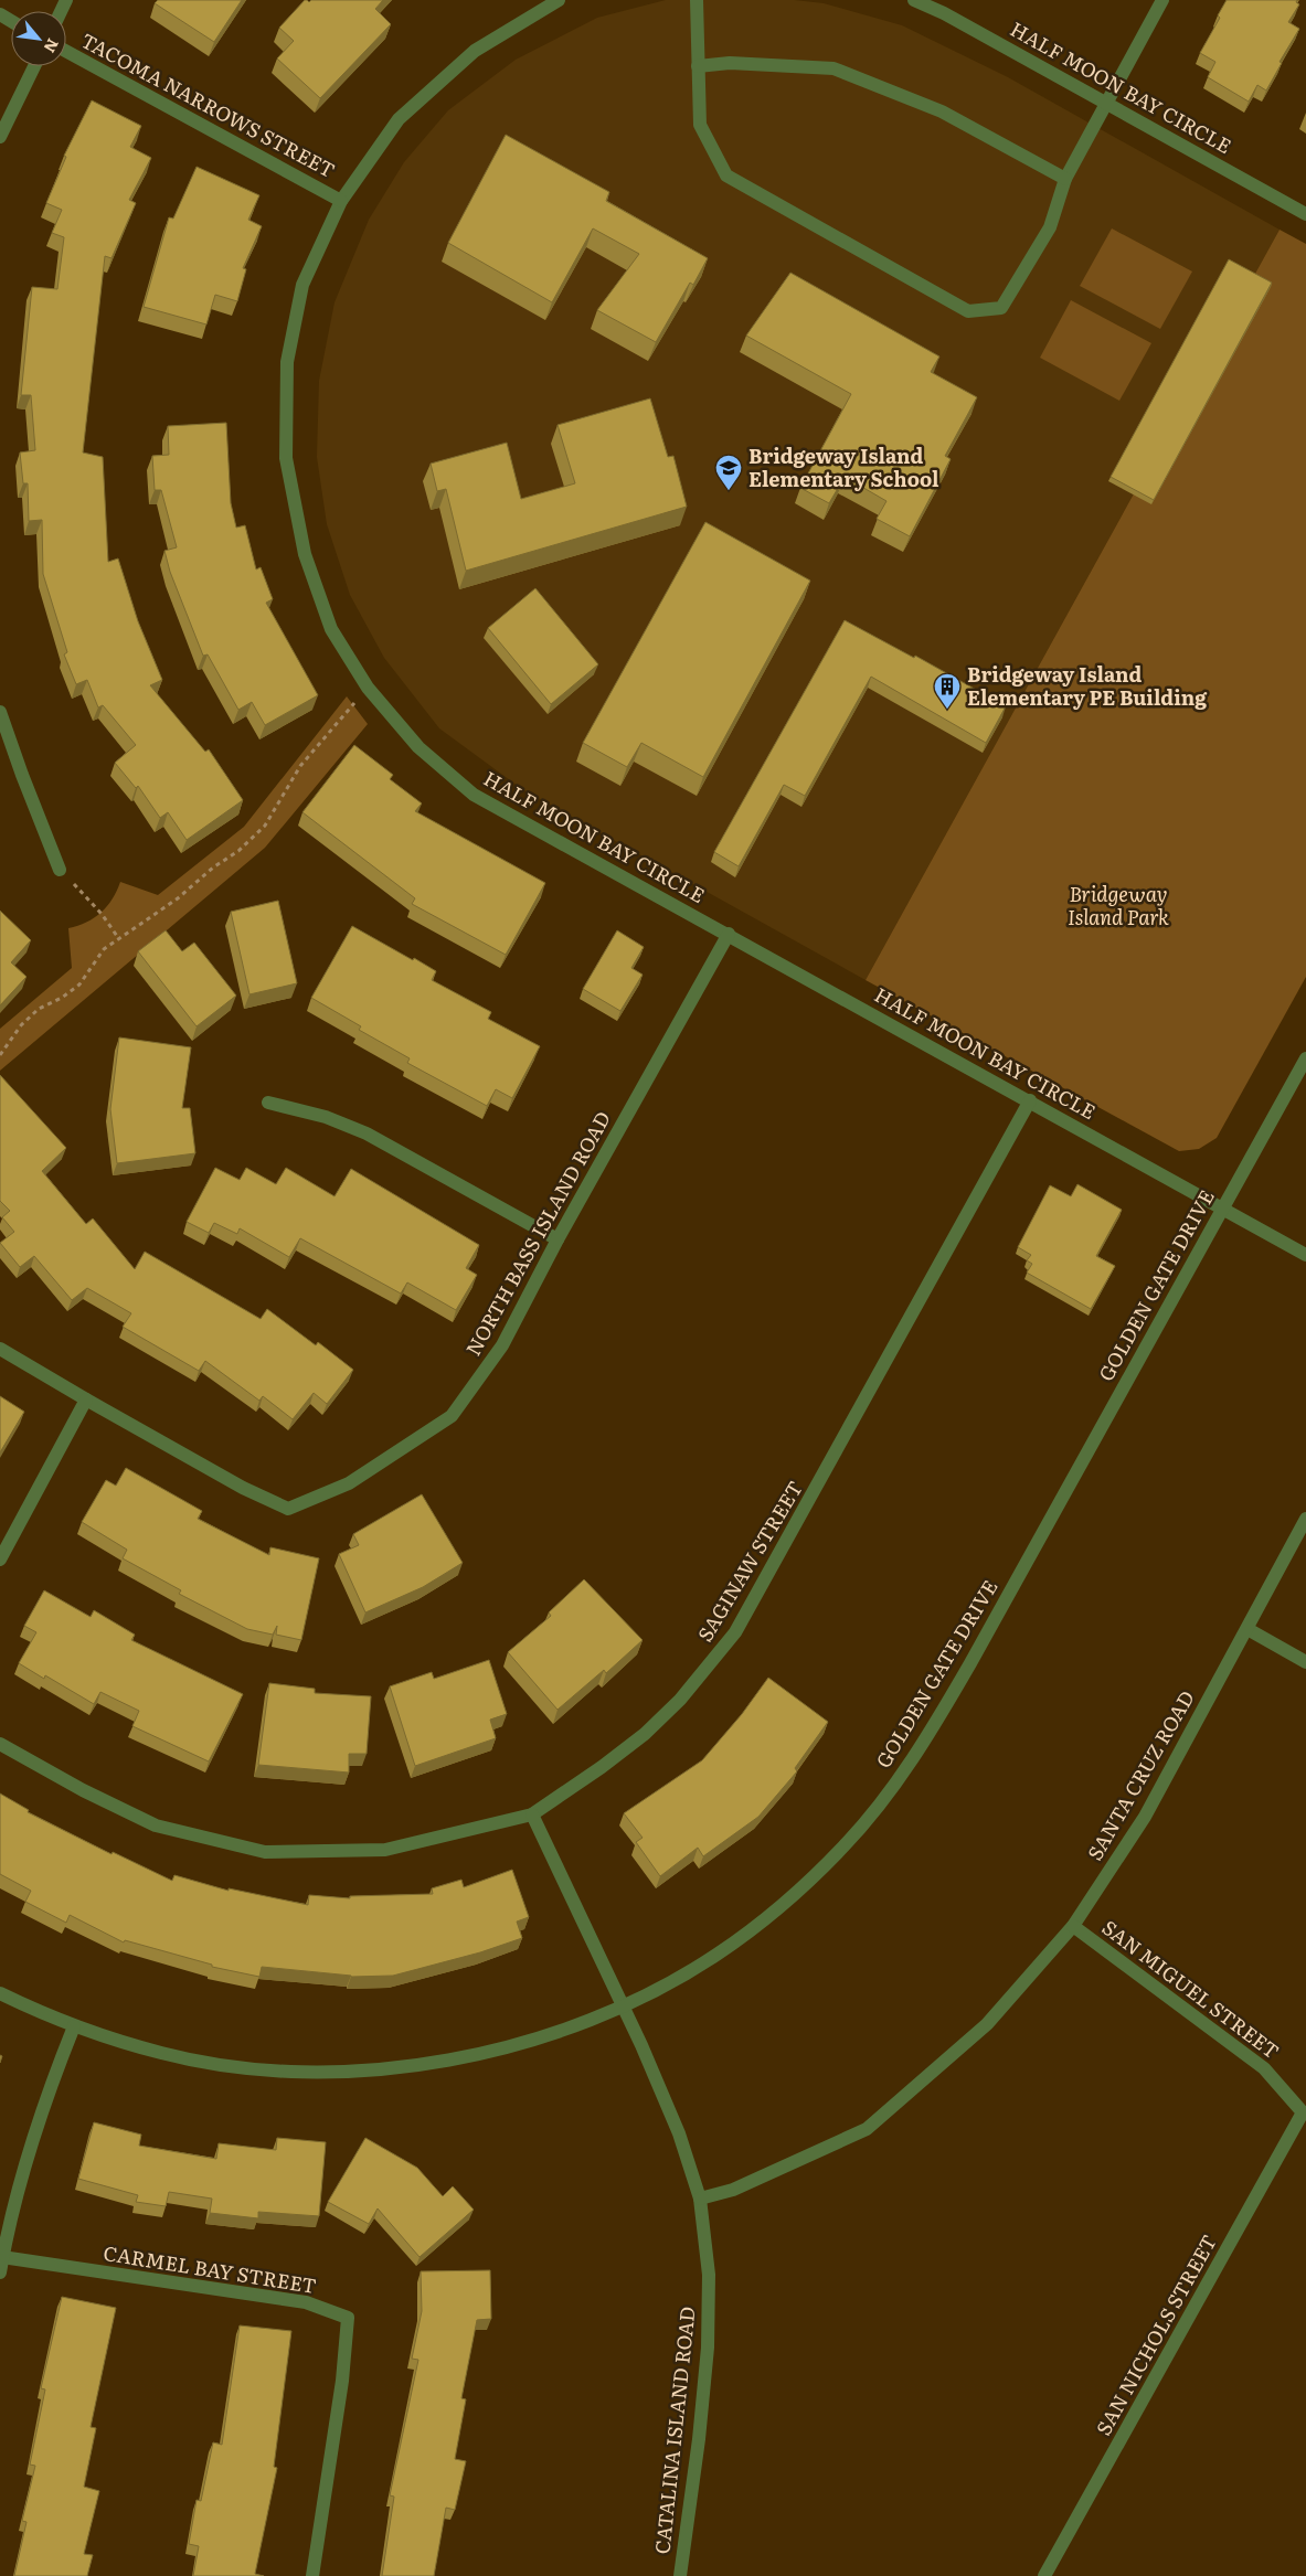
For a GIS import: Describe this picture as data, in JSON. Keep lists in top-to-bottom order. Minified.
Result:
{"streets":{"street":["HALF MOON BAY CIRCLE","TACOMA NARROWS STREET","NORTH BASS ISLAND ROAD","GOLDEN GATE DRIVE","SAGINAW STREET","SANTA CRUZ ROAD","SAN MIGUEL STREET","CARMEL BAY STREET","SAN NICHOLS STREET","CATALINA ISLAND ROAD"]},"crossings":[["HALF MOON BAY CIRCLE","TACOMA NARROWS STREET"],["HALF MOON BAY CIRCLE","NORTH BASS ISLAND ROAD"],["HALF MOON BAY CIRCLE","GOLDEN GATE DRIVE"],["HALF MOON BAY CIRCLE","SAGINAW STREET"],["GOLDEN GATE DRIVE","CATALINA ISLAND ROAD"],["SAGINAW STREET","CATALINA ISLAND ROAD"],["SANTA CRUZ ROAD","SAN MIGUEL STREET"],["SANTA CRUZ ROAD","CATALINA ISLAND ROAD"],["SAN MIGUEL STREET","SAN NICHOLS STREET"]],"parks":["Bridgeway Island Park"],"places":{"school or university":["Bridgeway Island Elementary School"],"building":["Bridgeway Island Elementary PE Building"]},"north":"bottom right"}
